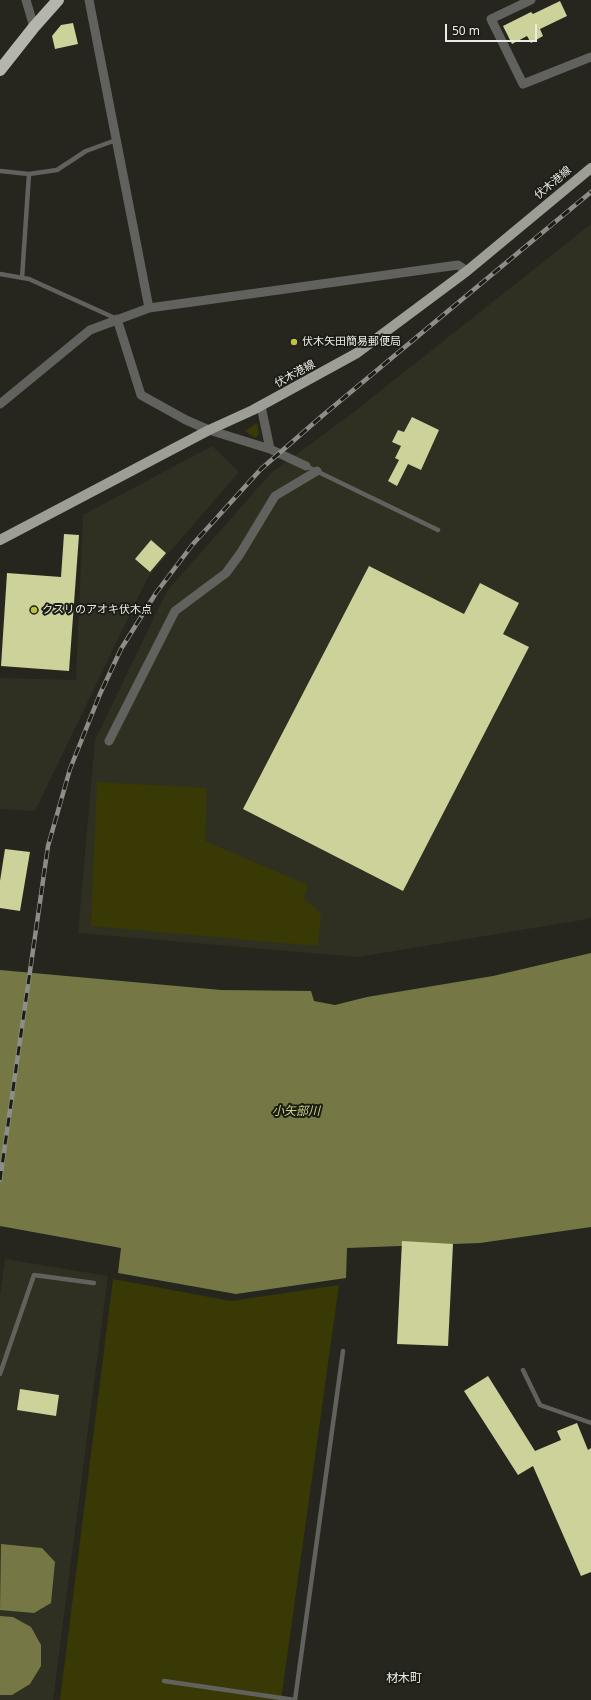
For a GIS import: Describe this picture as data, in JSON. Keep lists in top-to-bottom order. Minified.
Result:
{"streets":{"main road":["伏木港線"]},"districts":["材木町"],"water":["小矢部川"],"places":["伏木矢田簡易郵便局","クスリのアオキ伏木点"],"scale_bar":"50 m"}
